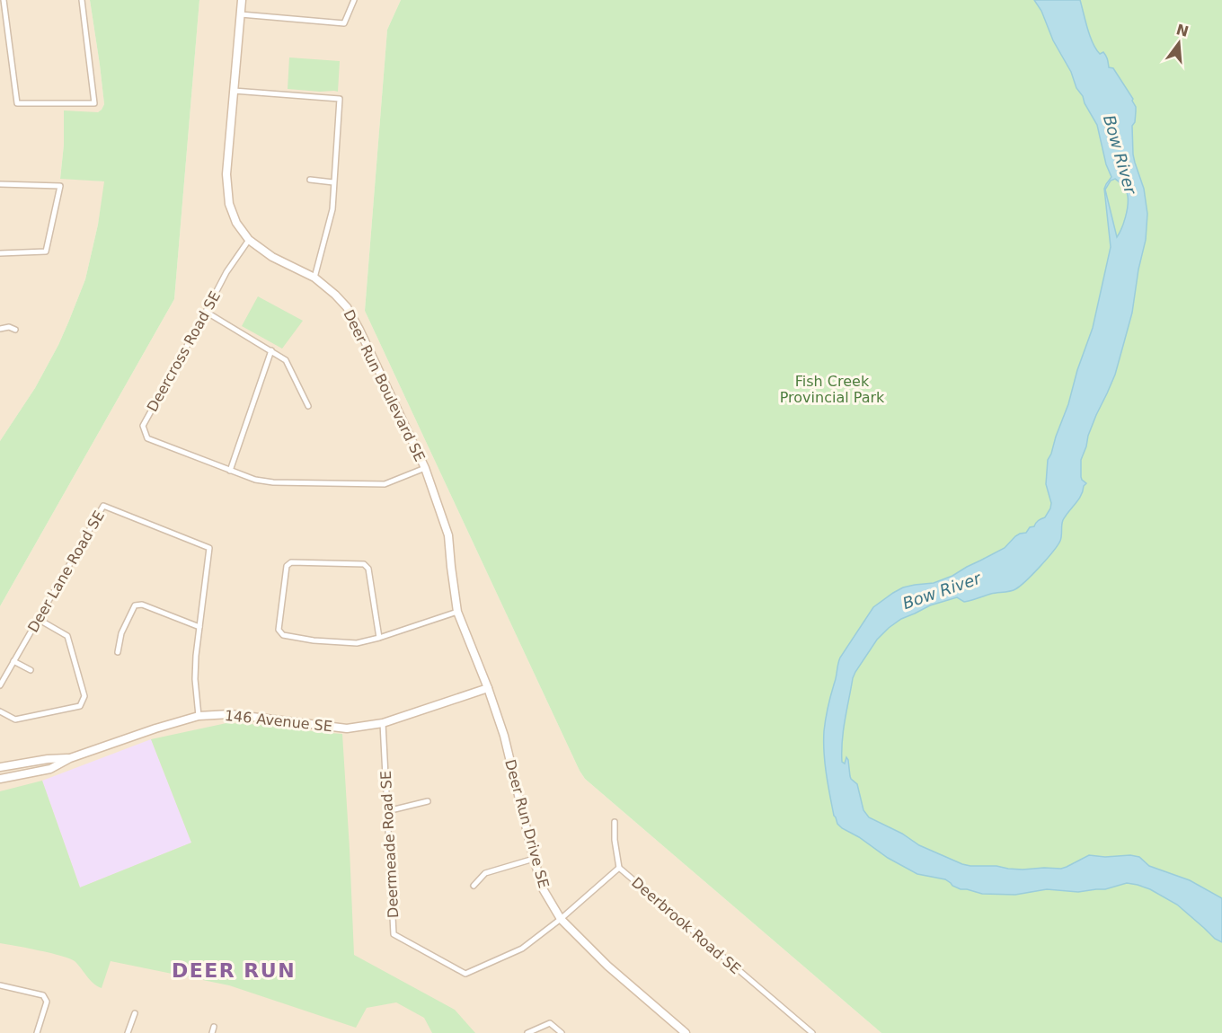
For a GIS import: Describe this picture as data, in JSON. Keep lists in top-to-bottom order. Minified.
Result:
{"streets":{"street":["Deercross Road SE","Deer Run Boulevard SE","Deer Lane Road SE","146 Avenue SE","Deer Run Drive SE","Deermeade Road SE","Deerbrook Road SE"]},"crossings":[["Deercross Road SE","Deer Run Boulevard SE"],["Deer Run Boulevard SE","146 Avenue SE"],["Deer Run Boulevard SE","Deer Run Drive SE"],["Deer Lane Road SE","146 Avenue SE"],["146 Avenue SE","Deer Run Drive SE"],["146 Avenue SE","Deermeade Road SE"],["Deer Run Drive SE","Deermeade Road SE"],["Deer Run Drive SE","Deerbrook Road SE"],["Deermeade Road SE","Deerbrook Road SE"]],"districts":["DEER RUN"],"water":["Bow River"],"parks":["Fish Creek Provincial Park"],"north":"top"}
